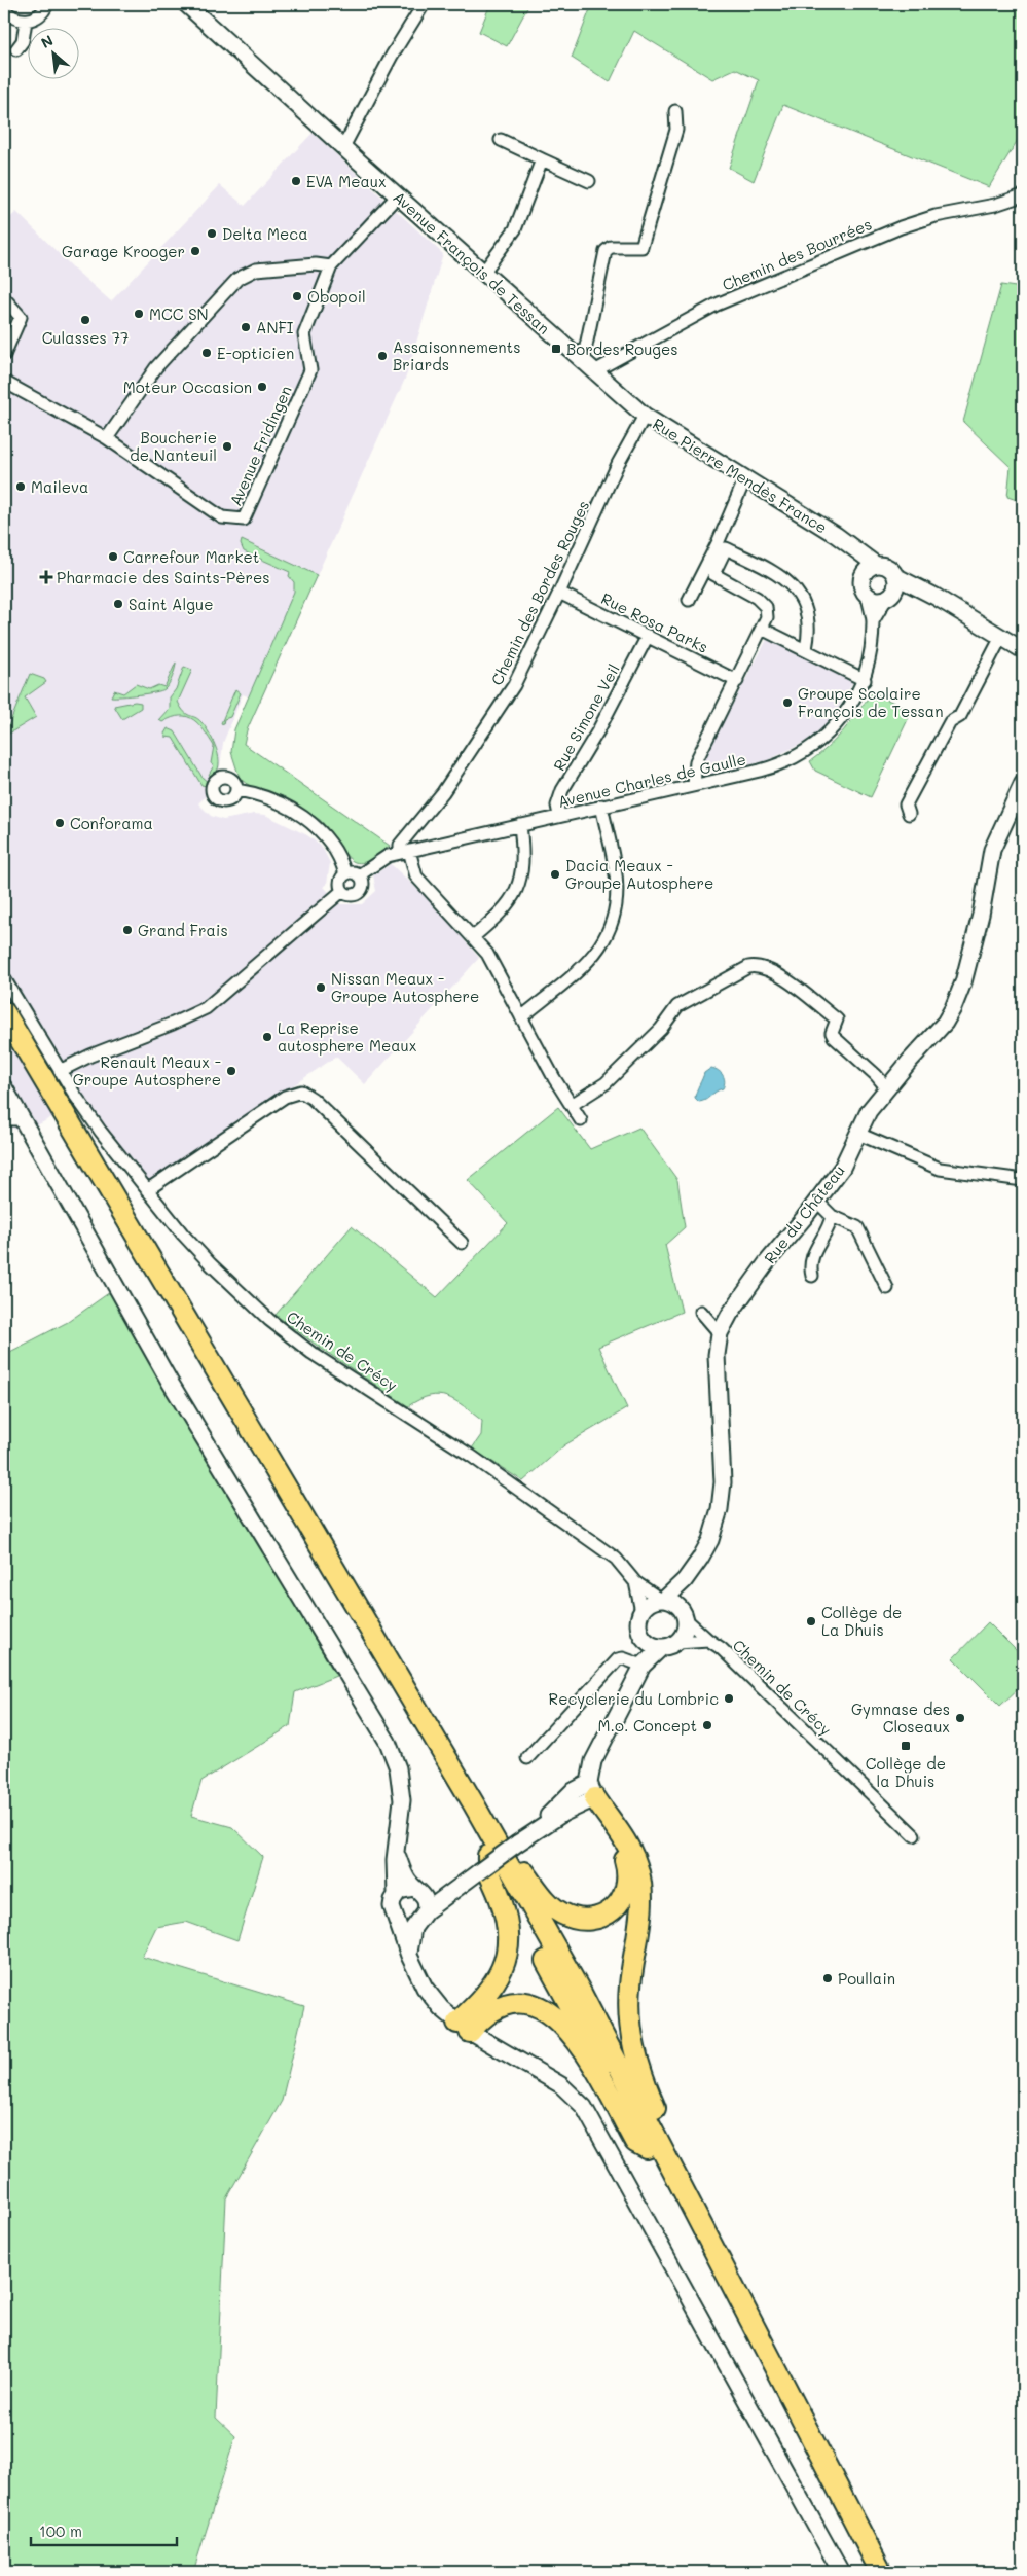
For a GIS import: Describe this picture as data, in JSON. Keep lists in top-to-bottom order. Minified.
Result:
{"streets":{"street":["Chemin des Bourrées","Avenue François de Tessan","Avenue Fridingen","Rue Pierre Mendès France","Chemin des Bordes Rouges","Rue Rosa Parks","Rue Simone Veil","Avenue Charles de Gaulle","Rue du Château","Chemin de Crécy"]},"crossings":[["Chemin des Bourrées","Avenue François de Tessan"],["Avenue François de Tessan","Rue Pierre Mendès France"],["Avenue François de Tessan","Chemin des Bordes Rouges"],["Rue Pierre Mendès France","Chemin des Bordes Rouges"],["Rue Pierre Mendès France","Avenue Charles de Gaulle"],["Chemin des Bordes Rouges","Rue Rosa Parks"],["Chemin des Bordes Rouges","Avenue Charles de Gaulle"],["Rue Rosa Parks","Rue Simone Veil"],["Rue Simone Veil","Avenue Charles de Gaulle"],["Rue du Château","Chemin de Crécy"]],"places":{"other":["EVA Meaux","Delta Meca","Garage Krooger","Obopoil","MCC SN","Culasses 77","ANFI","E-opticien","Assaisonnements Briards","Moteur Occasion","Boucherie de Nanteuil","Maileva","Carrefour Market","Saint Algue","Groupe Scolaire François de Tessan","Conforama","Dacia Meaux - Groupe Autosphere","Grand Frais","Nissan Meaux - Groupe Autosphere","La Reprise autosphere Meaux","Renault Meaux - Groupe Autosphere","Collège de La Dhuis","Recyclerie du Lombric","Gymnase des Closeaux","M.o. Concept","Poullain"],"transit":["Bordes Rouges","Collège de la Dhuis"],"health":["Pharmacie des Saints-Pères"]},"scale_bar":"100 m","north":"top left"}
